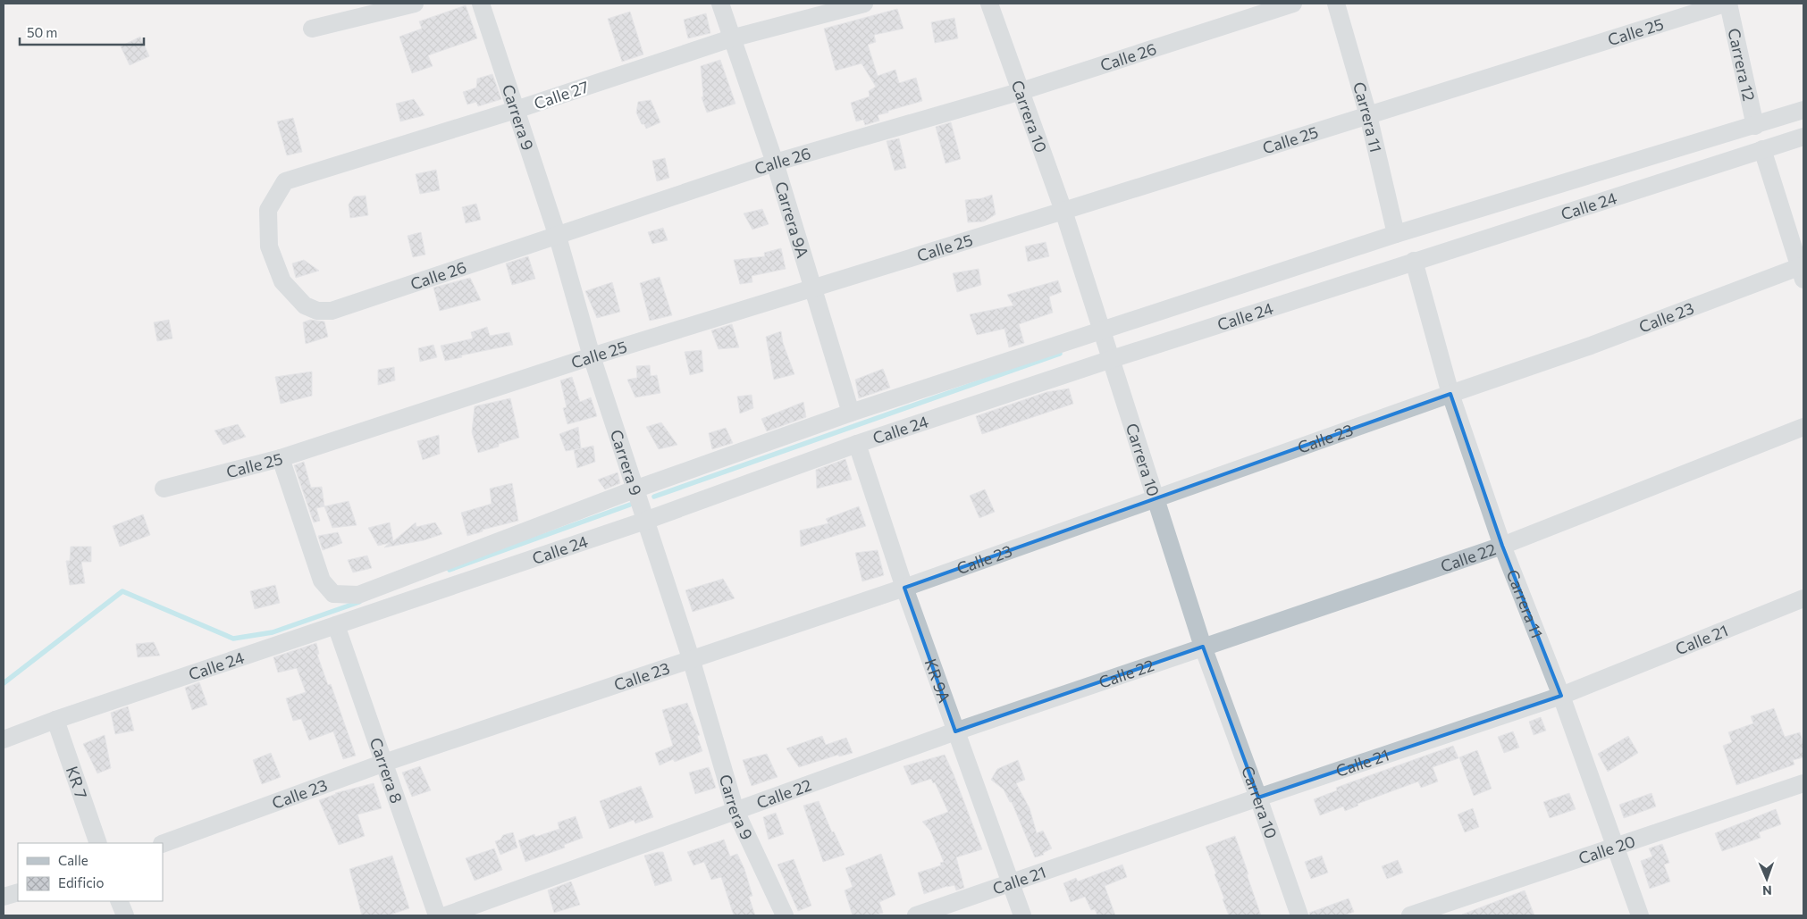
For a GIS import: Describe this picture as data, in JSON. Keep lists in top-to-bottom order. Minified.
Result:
{"streets":{"street":["Calle 25","Calle 26","Carrera 12","Calle 27","Carrera 10","Carrera 9","Carrera 11","Calle 24","Carrera 9A","Calle 23","Calle 22","Calle 21","KR 9A","Carrera 8","KR 7","Calle 20"]},"crossings":[["Calle 25","Carrera 12"],["Calle 25","Carrera 10"],["Calle 25","Carrera 9"],["Calle 25","Carrera 11"],["Calle 25","Calle 24"],["Calle 25","Carrera 9A"],["Calle 26","Calle 27"],["Calle 26","Carrera 10"],["Calle 26","Carrera 9"],["Calle 26","Carrera 9A"],["Carrera 12","Calle 24"],["Calle 27","Carrera 9"],["Calle 27","Carrera 9A"],["Carrera 10","Calle 24"],["Carrera 10","Calle 23"],["Carrera 10","Calle 22"],["Carrera 10","Calle 21"],["Carrera 9","Calle 24"],["Carrera 9","Calle 23"],["Carrera 9","Calle 22"],["Carrera 11","Calle 24"],["Carrera 11","Calle 23"],["Carrera 11","Calle 22"],["Carrera 11","Calle 21"],["Carrera 11","Calle 20"],["Calle 24","Carrera 9A"],["Calle 24","KR 9A"],["Calle 24","Carrera 8"],["Calle 24","KR 7"],["Calle 23","KR 9A"],["Calle 23","Carrera 8"],["Calle 22","KR 9A"],["Calle 21","KR 9A"]],"legend":["Calle","Edificio"],"scale_bar":"50 m","north":"bottom"}
